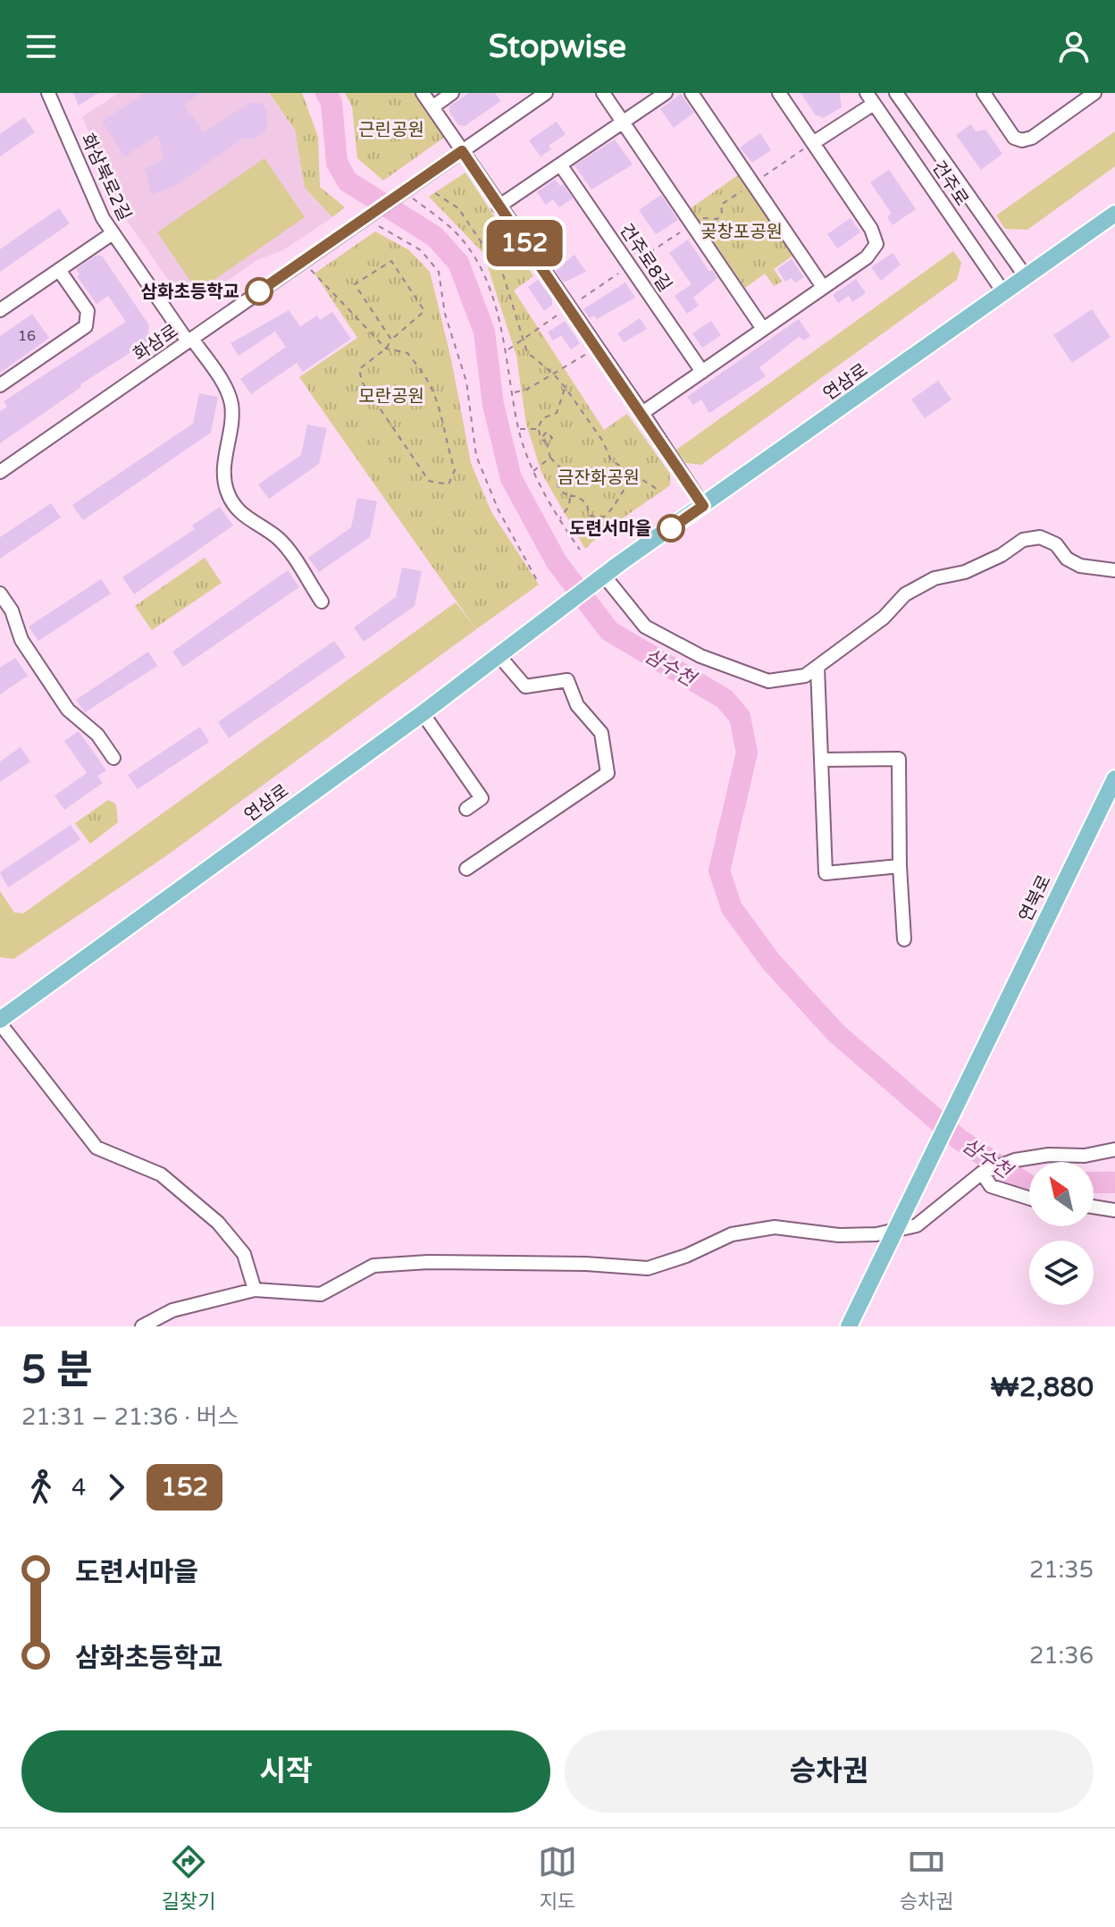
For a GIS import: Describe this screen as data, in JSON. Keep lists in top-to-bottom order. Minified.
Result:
{"streets":{"main road":["연삼로","연북로"],"street":["화삼북로2길","건주로","건주로8길","화삼로"]},"crossings":[["화삼북로2길","화삼로"],["건주로","연삼로"]],"water":["삼수천"],"parks":["근린공원","곶창포공원","모란공원","금잔화공원"],"places":["삼화초등학교","도련서마을"],"lines":["bus line 152"],"house_numbers":["16"],"north":"top left","page":{"header":"Stopwise","on_map":"152","heading":["5 분","21:31 – 21:36 · 버스","₩2,880"],"legs":["4","152"],"list":[{"name":"도련서마을","value":"21:35"},{"name":"삼화초등학교","value":"21:36"}],"buttons":["시작","승차권"],"tabs":["길찾기","지도","승차권"]}}
